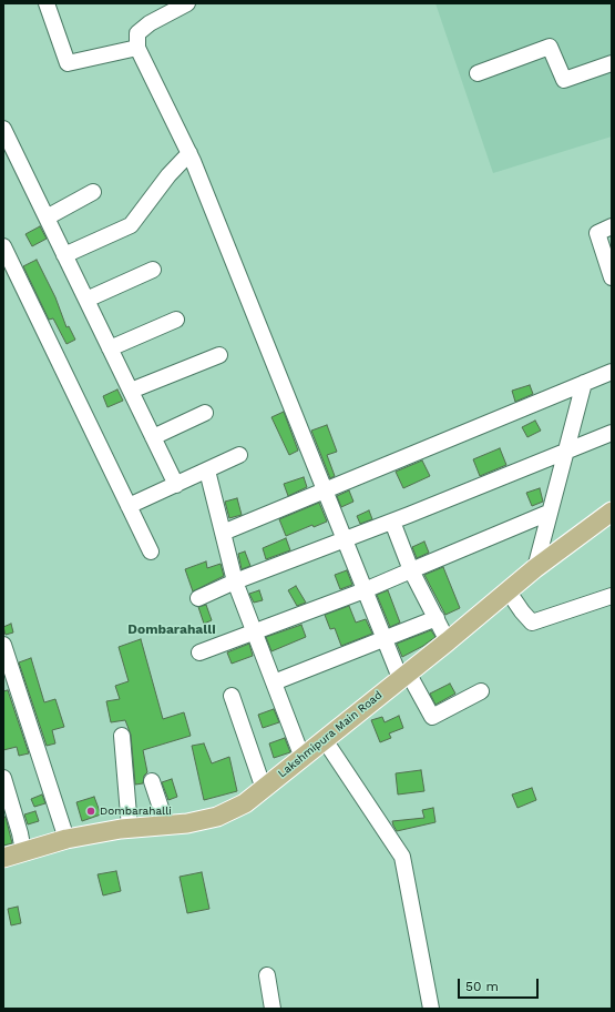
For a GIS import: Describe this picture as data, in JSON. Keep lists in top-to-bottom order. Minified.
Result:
{"streets":{"main road":["Lakshmipura Main Road"]},"districts":["Dombarahalli"],"places":["Dombarahalli"],"scale_bar":"50 m"}
